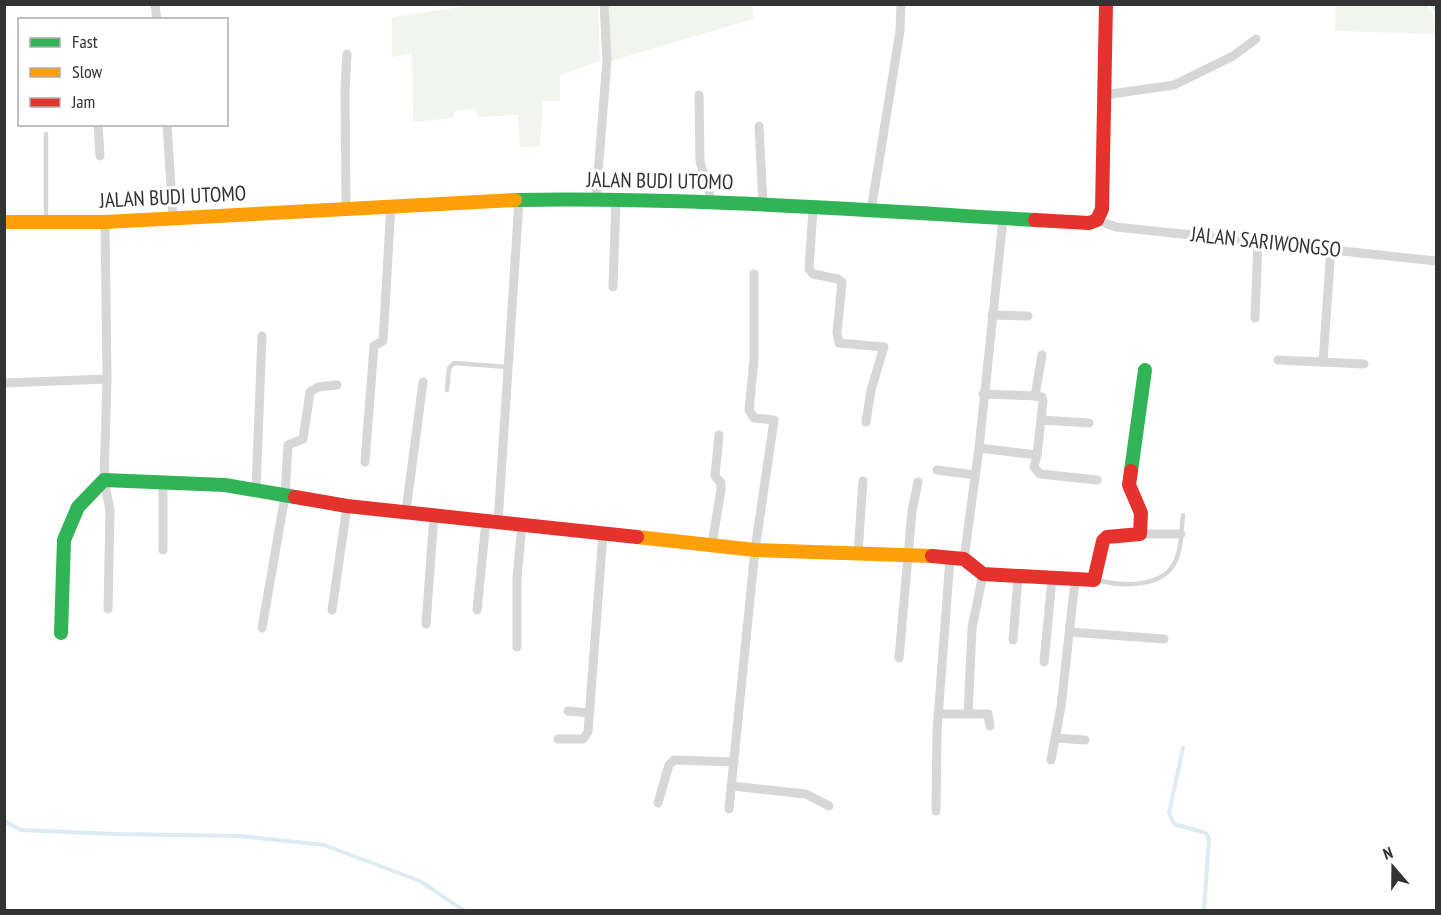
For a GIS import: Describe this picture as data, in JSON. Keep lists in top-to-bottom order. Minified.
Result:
{"streets":{"street":["JALAN BUDI UTOMO","JALAN SARIWONGSO"]},"crossings":[["JALAN BUDI UTOMO","JALAN SARIWONGSO"]],"legend":["Fast","Slow","Jam"],"north":"top"}
